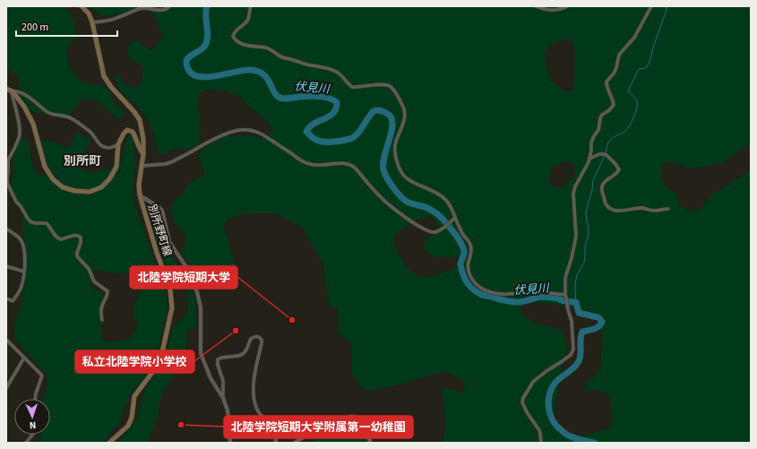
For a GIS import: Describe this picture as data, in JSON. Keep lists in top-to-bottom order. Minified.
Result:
{"streets":{"main road":["別所野町線"]},"districts":["別所町"],"water":["伏見川"],"places":["北陸学院短期大学","私立北陸学院小学校","北陸学院短期大学附属第一幼稚園"],"scale_bar":"200 m","north":"bottom"}
